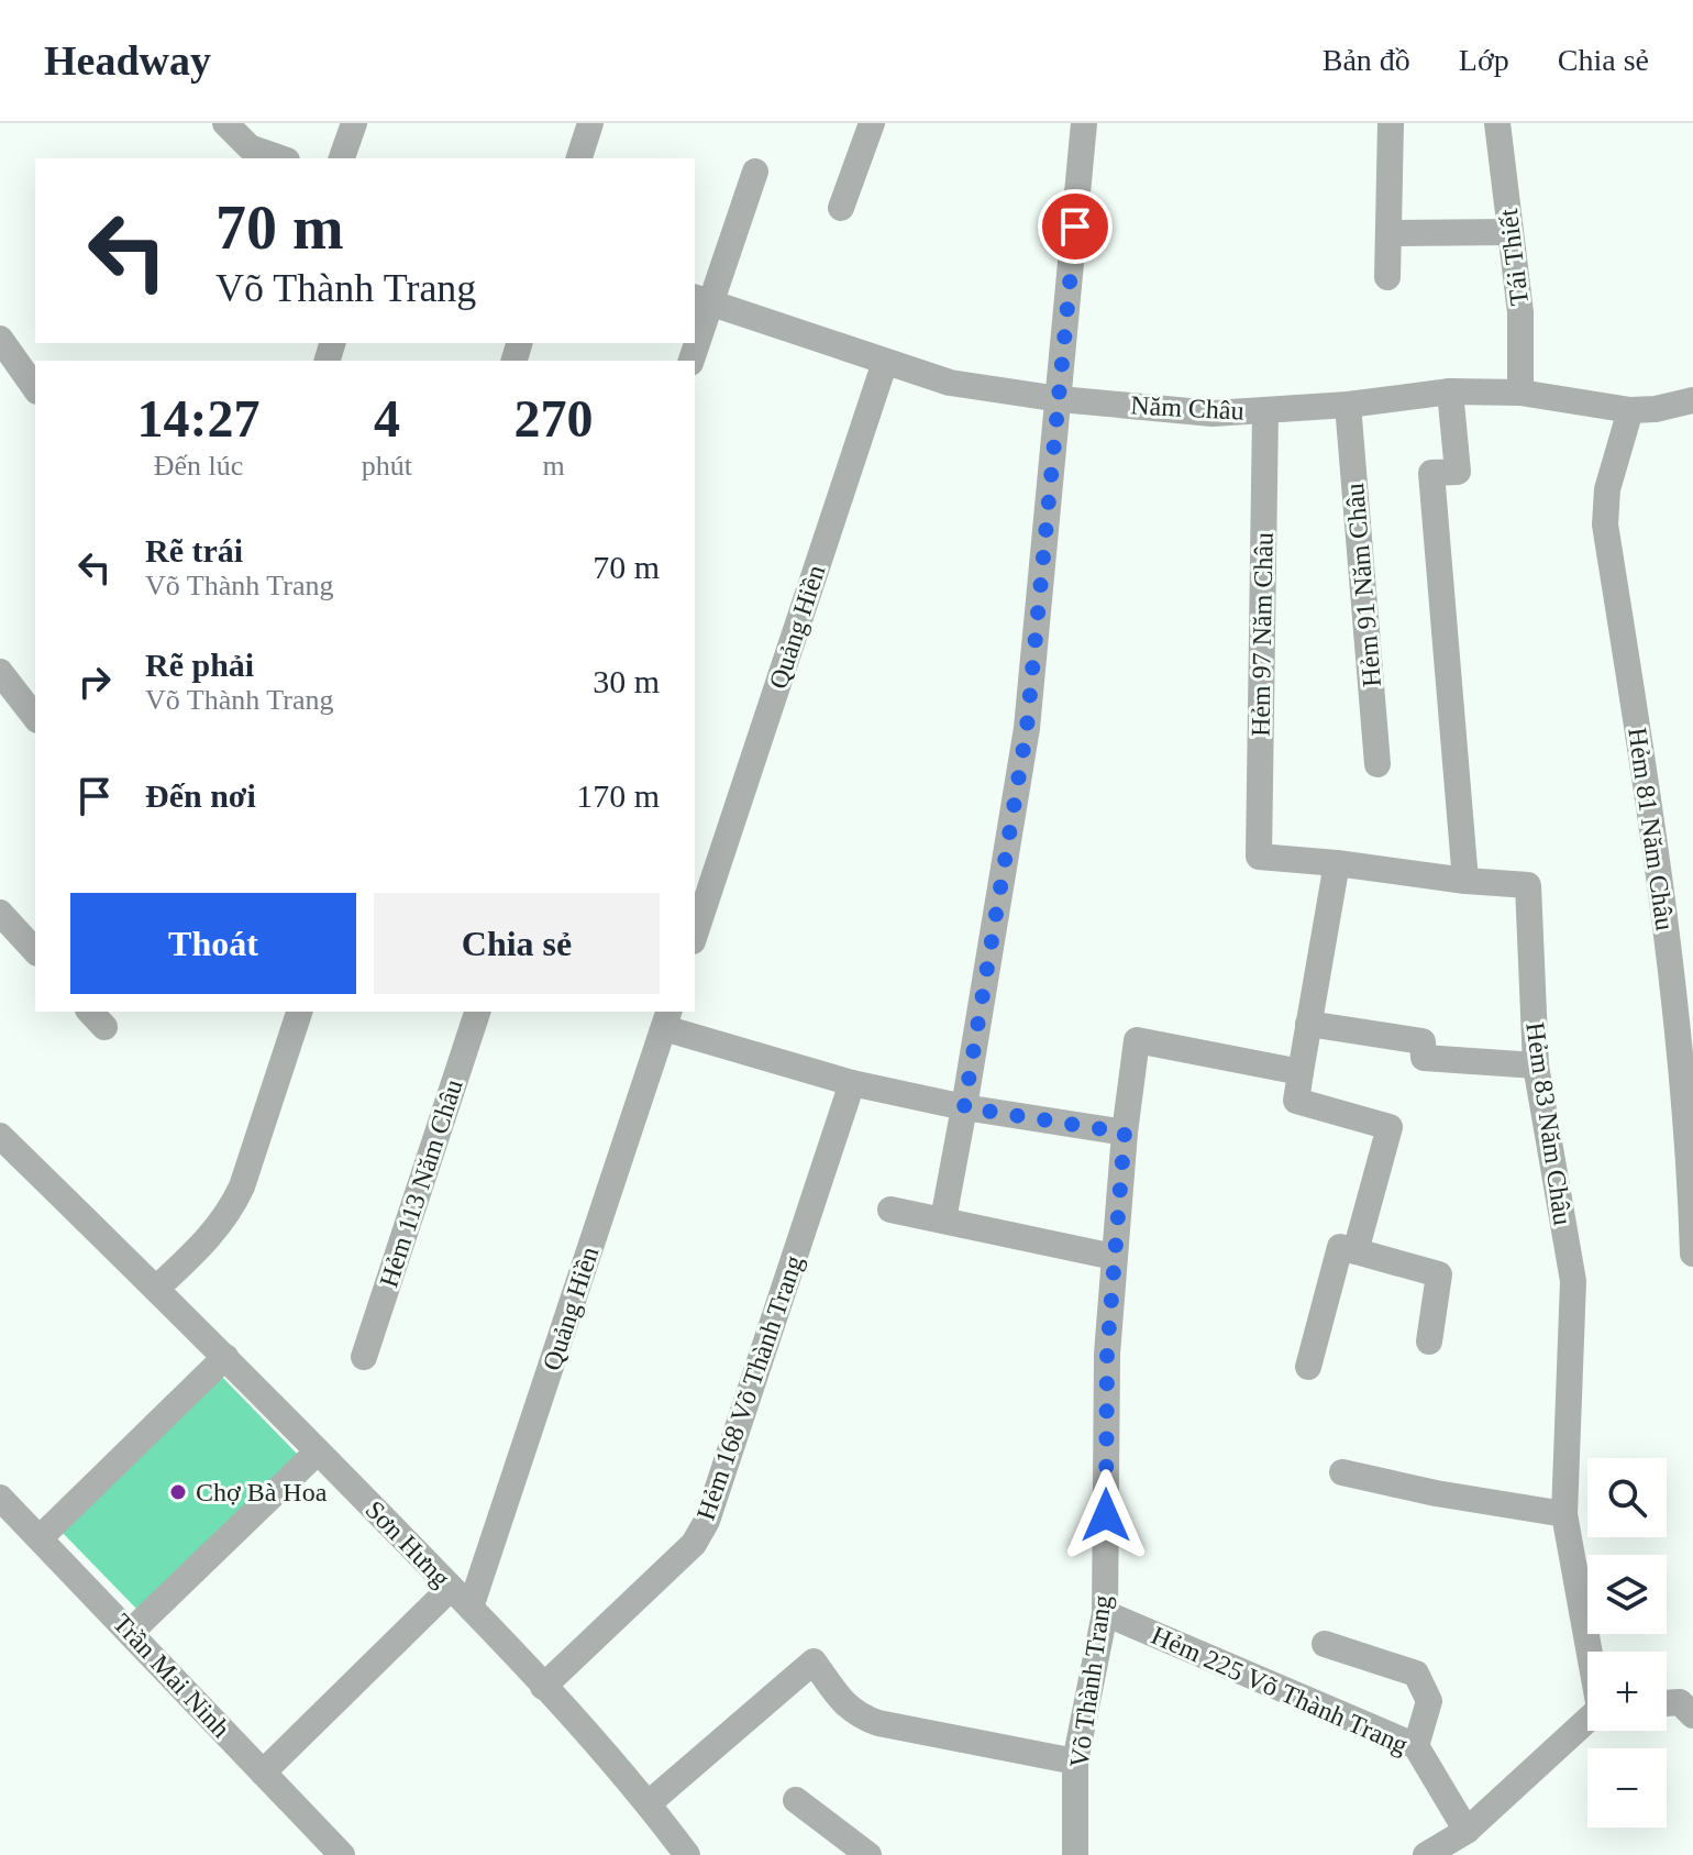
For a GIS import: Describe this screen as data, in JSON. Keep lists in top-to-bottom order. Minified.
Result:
{"streets":{"street":["Tái Thiết","Năm Châu","Hẻm 91 Năm Châu","Quảng Hiền","Hẻm 97 Năm Châu","Hẻm 81 Năm Châu","Hẻm 83 Năm Châu","Hẻm 113 Năm Châu","Hẻm 168 Võ Thành Trang","Sơn Hưng","Trần Mai Ninh","Võ Thành Trang","Hẻm 225 Võ Thành Trang"]},"crossings":[["Tái Thiết","Năm Châu"],["Năm Châu","Hẻm 91 Năm Châu"],["Năm Châu","Quảng Hiền"],["Năm Châu","Hẻm 97 Năm Châu"],["Năm Châu","Hẻm 81 Năm Châu"],["Quảng Hiền","Sơn Hưng"],["Hẻm 83 Năm Châu","Hẻm 225 Võ Thành Trang"],["Hẻm 168 Võ Thành Trang","Sơn Hưng"],["Võ Thành Trang","Hẻm 225 Võ Thành Trang"]],"places":["Chợ Bà Hoa"],"page":{"header":"Headway","nav":["Bản đồ","Lớp","Chia sẻ"],"turn":["70 m","Võ Thành Trang"],"eta":["14:27","Đến lúc","4","phút","270","m"],"list":[{"name":"Rẽ trái","note":"Võ Thành Trang","value":"70 m"},{"name":"Rẽ phải","note":"Võ Thành Trang","value":"30 m"},{"name":"Đến nơi","value":"170 m"}],"buttons":["Thoát","Chia sẻ"],"map_buttons":["+","−"]}}
